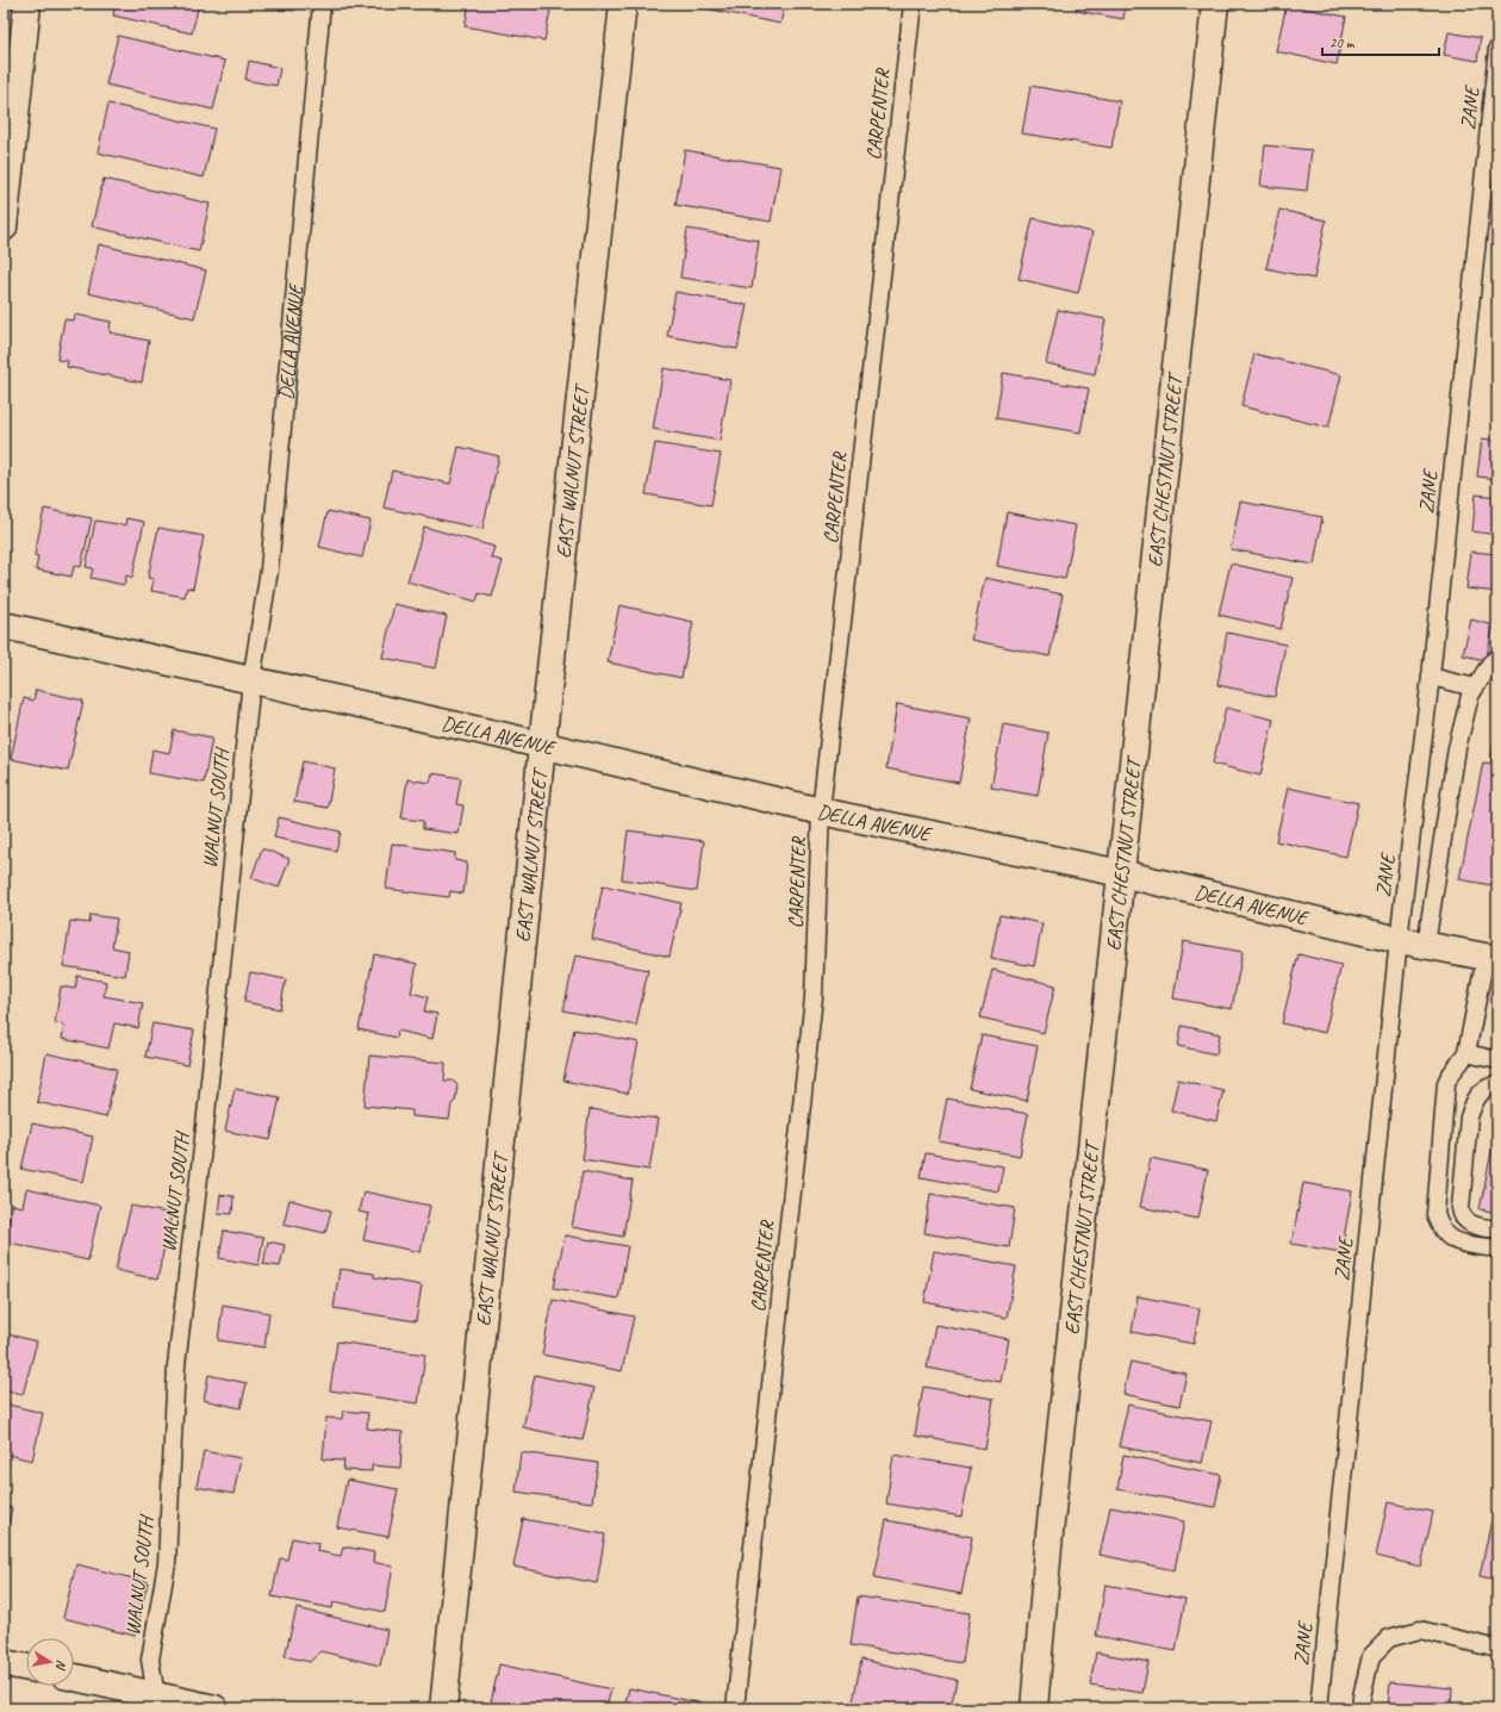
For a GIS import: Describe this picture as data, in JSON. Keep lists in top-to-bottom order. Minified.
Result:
{"streets":{"street":["DELLA AVENUE","EAST WALNUT STREET","EAST CHESTNUT STREET"],"lane":["ZANE","CARPENTER","WALNUT SOUTH"]},"crossings":[["ZANE","DELLA AVENUE"],["CARPENTER","DELLA AVENUE"],["DELLA AVENUE","EAST WALNUT STREET"],["DELLA AVENUE","EAST CHESTNUT STREET"],["DELLA AVENUE","WALNUT SOUTH"]],"scale_bar":"20 m","north":"right"}
